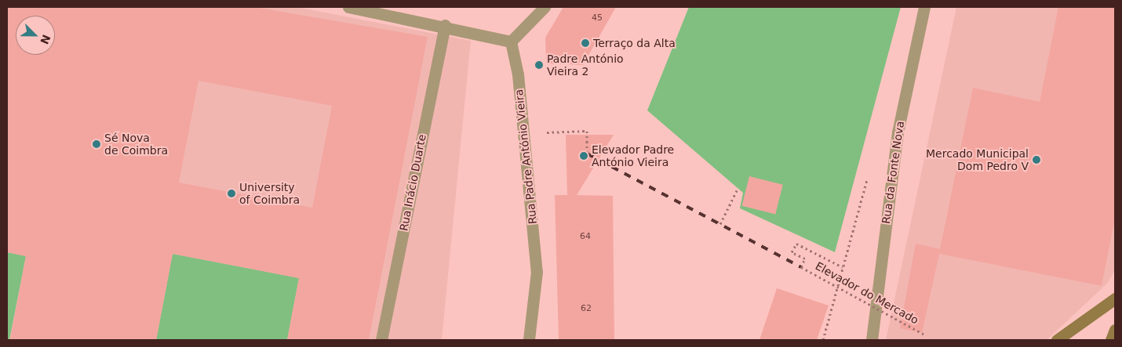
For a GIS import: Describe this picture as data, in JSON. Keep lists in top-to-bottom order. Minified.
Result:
{"streets":{"street":["Rua Padre António Vieira","Rua da Fonte Nova","Rua Inácio Duarte"],"path":["Elevador do Mercado"]},"places":["Terraço da Alta","Padre António Vieira 2","Sé Nova de Coimbra","Elevador Padre António Vieira","Mercado Municipal Dom Pedro V","University of Coimbra"],"house_numbers":["45","64","62"],"north":"bottom right"}
